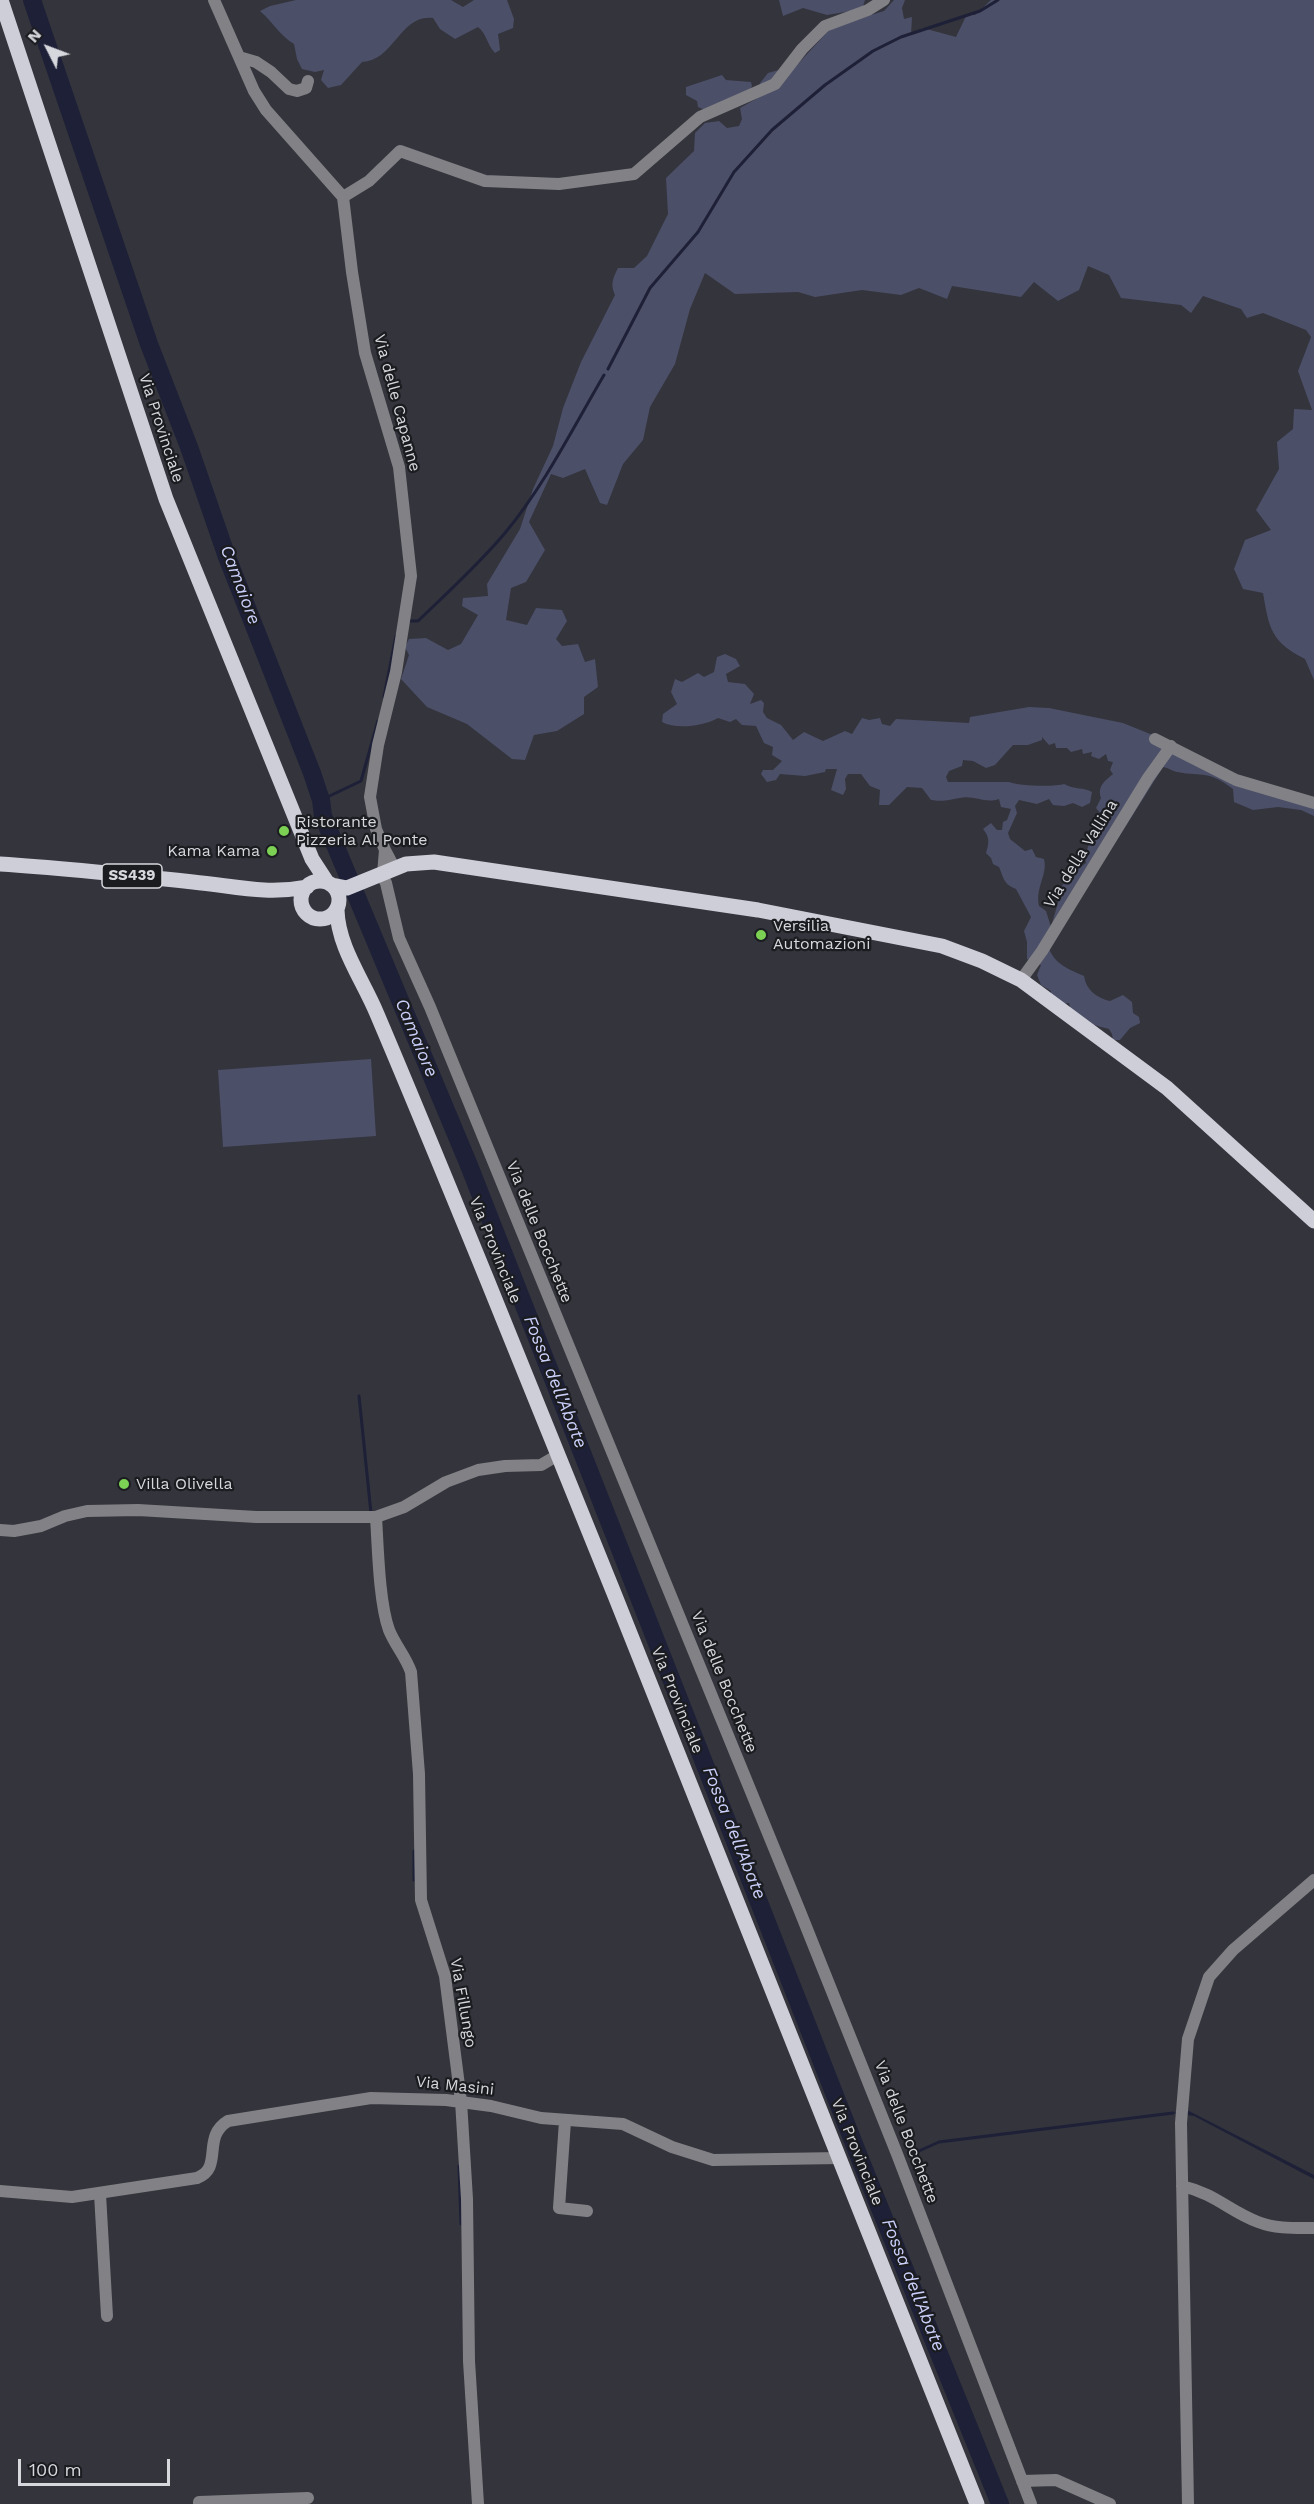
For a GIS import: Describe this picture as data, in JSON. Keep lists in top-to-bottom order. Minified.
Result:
{"streets":{"main road":["Via Provinciale","SS439"],"street":["Via delle Capanne","Via della Vallina","Via delle Bocchette","Via Fillungo","Via Masini"]},"crossings":[["Via delle Capanne","Via delle Bocchette"],["Via Provinciale","SS439"],["Via Provinciale","Via Masini"],["Via Fillungo","Via Masini"]],"water":["Camaiore","Fossa dell'Abate"],"places":["Ristorante Pizzeria Al Ponte","Kama Kama","Versilia Automazioni","Villa Olivella"],"scale_bar":"100 m","north":"top left"}
